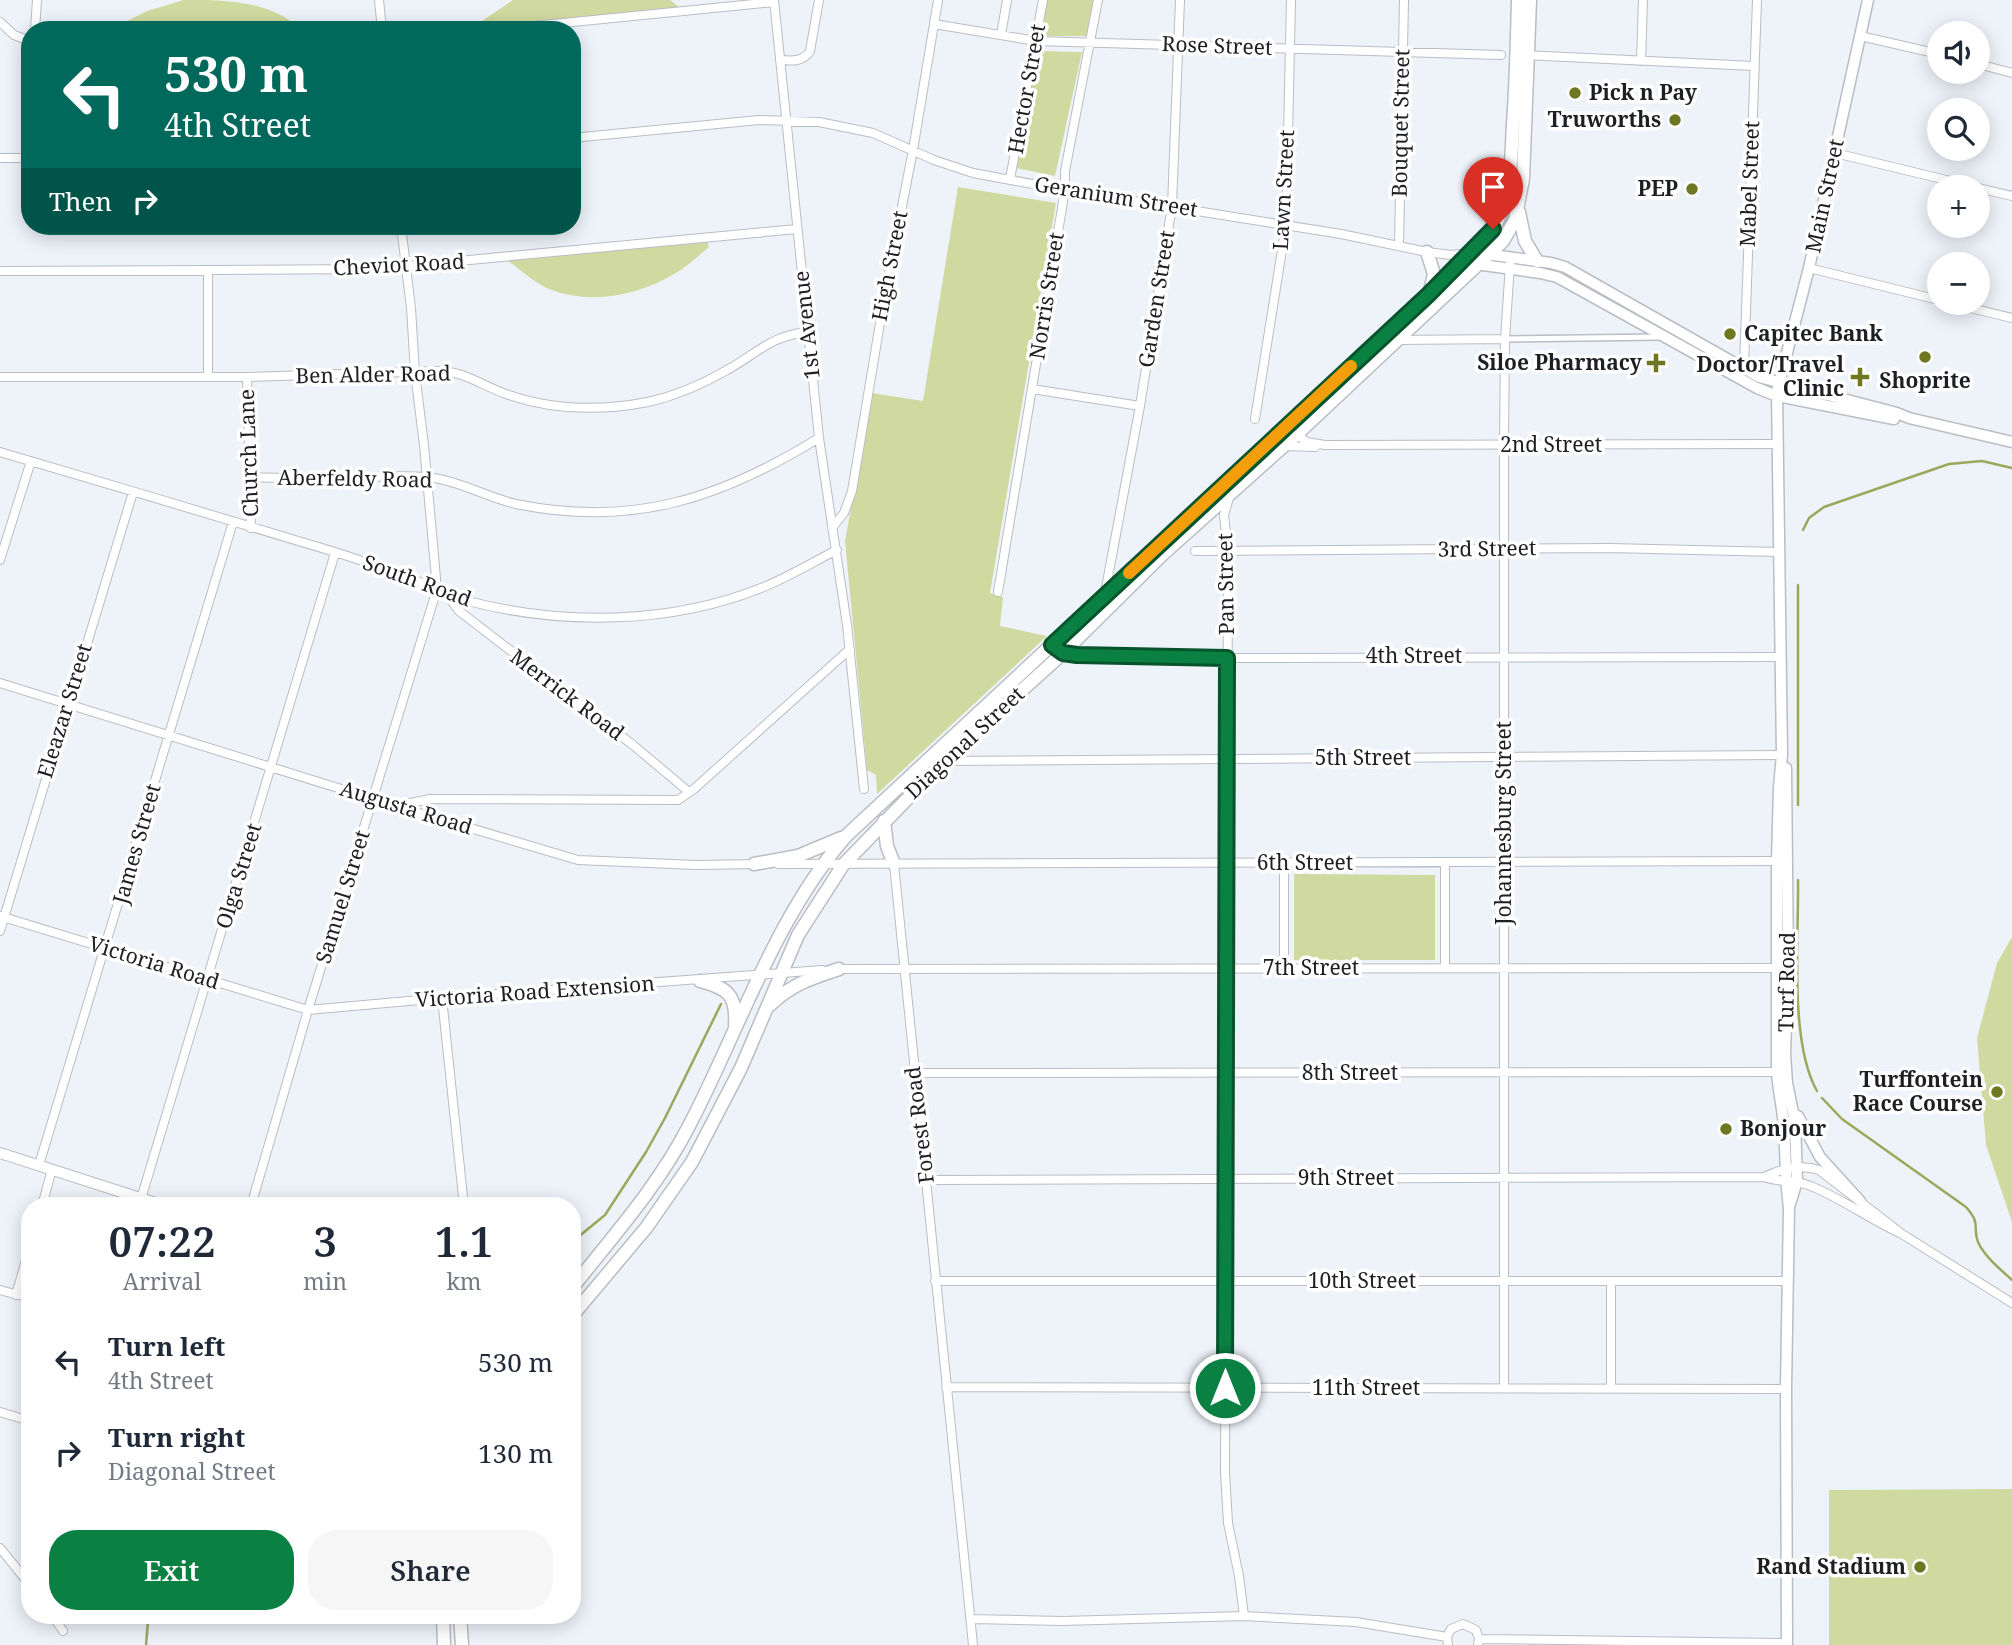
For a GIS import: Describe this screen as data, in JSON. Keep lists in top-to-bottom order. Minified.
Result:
{"streets":{"main road":["Main Street","Geranium Street","Diagonal Street","Turf Road"],"street":["Rose Street","Hector Street","Bouquet Street","Mabel Street","Lawn Street","Cheviot Road","High Street","Norris Street","Garden Street","1st Avenue","Ben Alder Road","2nd Street","Church Lane","Aberfeldy Road","3rd Street","South Road","Pan Street","4th Street","Merrick Road","Eleazar Street","5th Street","Augusta Road","Johannesburg Street","James Street","6th Street","Olga Street","Samuel Street","Victoria Road","7th Street","Victoria Road Extension","8th Street","Forest Road","9th Street","10th Street","11th Street"]},"crossings":[["Rose Street","Hector Street"],["Rose Street","Bouquet Street"],["Rose Street","Lawn Street"],["Rose Street","High Street"],["Rose Street","Norris Street"],["Rose Street","Garden Street"],["Hector Street","Geranium Street"],["Bouquet Street","Geranium Street"],["Mabel Street","Geranium Street"],["Lawn Street","Geranium Street"],["Main Street","Geranium Street"],["Main Street","Turf Road"],["Geranium Street","High Street"],["Geranium Street","Norris Street"],["Geranium Street","Garden Street"],["Geranium Street","1st Avenue"],["Geranium Street","Diagonal Street"],["Geranium Street","Johannesburg Street"],["Geranium Street","Turf Road"],["Cheviot Road","1st Avenue"],["High Street","1st Avenue"],["Garden Street","Diagonal Street"],["1st Avenue","Ben Alder Road"],["1st Avenue","Aberfeldy Road"],["1st Avenue","South Road"],["Ben Alder Road","Church Lane"],["2nd Street","Diagonal Street"],["2nd Street","Johannesburg Street"],["2nd Street","Turf Road"],["Church Lane","Aberfeldy Road"],["Church Lane","South Road"],["3rd Street","Pan Street"],["3rd Street","Johannesburg Street"],["3rd Street","Turf Road"],["South Road","Merrick Road"],["South Road","Eleazar Street"],["South Road","James Street"],["South Road","Olga Street"],["South Road","Samuel Street"],["Pan Street","4th Street"],["Pan Street","Diagonal Street"],["Pan Street","5th Street"],["Pan Street","6th Street"],["Pan Street","7th Street"],["Pan Street","8th Street"],["Pan Street","9th Street"],["Pan Street","10th Street"],["Pan Street","11th Street"],["4th Street","Diagonal Street"],["4th Street","Johannesburg Street"],["4th Street","Turf Road"],["Eleazar Street","Augusta Road"],["Eleazar Street","Victoria Road"],["Diagonal Street","5th Street"],["Diagonal Street","Augusta Road"],["Diagonal Street","6th Street"],["Diagonal Street","7th Street"],["Diagonal Street","Victoria Road Extension"],["5th Street","Johannesburg Street"],["5th Street","Turf Road"],["Augusta Road","James Street"],["Augusta Road","6th Street"],["Augusta Road","Olga Street"],["Augusta Road","Samuel Street"],["Johannesburg Street","6th Street"],["Johannesburg Street","7th Street"],["Johannesburg Street","8th Street"],["Johannesburg Street","9th Street"],["Johannesburg Street","10th Street"],["Johannesburg Street","11th Street"],["James Street","Victoria Road"],["6th Street","Turf Road"],["6th Street","Forest Road"],["Olga Street","Victoria Road"],["Samuel Street","Victoria Road"],["Samuel Street","Victoria Road Extension"],["Victoria Road","Victoria Road Extension"],["7th Street","Turf Road"],["7th Street","Victoria Road Extension"],["7th Street","Forest Road"],["Turf Road","8th Street"],["Turf Road","9th Street"],["Turf Road","10th Street"],["Turf Road","11th Street"],["8th Street","Forest Road"],["Forest Road","9th Street"],["Forest Road","10th Street"],["Forest Road","11th Street"]],"places":{"other":["Pick n Pay","Truworths","PEP","Capitec Bank","Shoprite","Turffontein Race Course","Bonjour","Rand Stadium"],"health":["Siloe Pharmacy","Doctor/Travel Clinic"]},"page":{"map_buttons":["+","−"],"turn":["530 m","4th Street"],"then":"Then","eta":["07:22","Arrival","3","min","1.1","km"],"list":[{"name":"Turn left","note":"4th Street","value":"530 m"},{"name":"Turn right","note":"Diagonal Street","value":"130 m"}],"buttons":["Exit","Share"]}}
